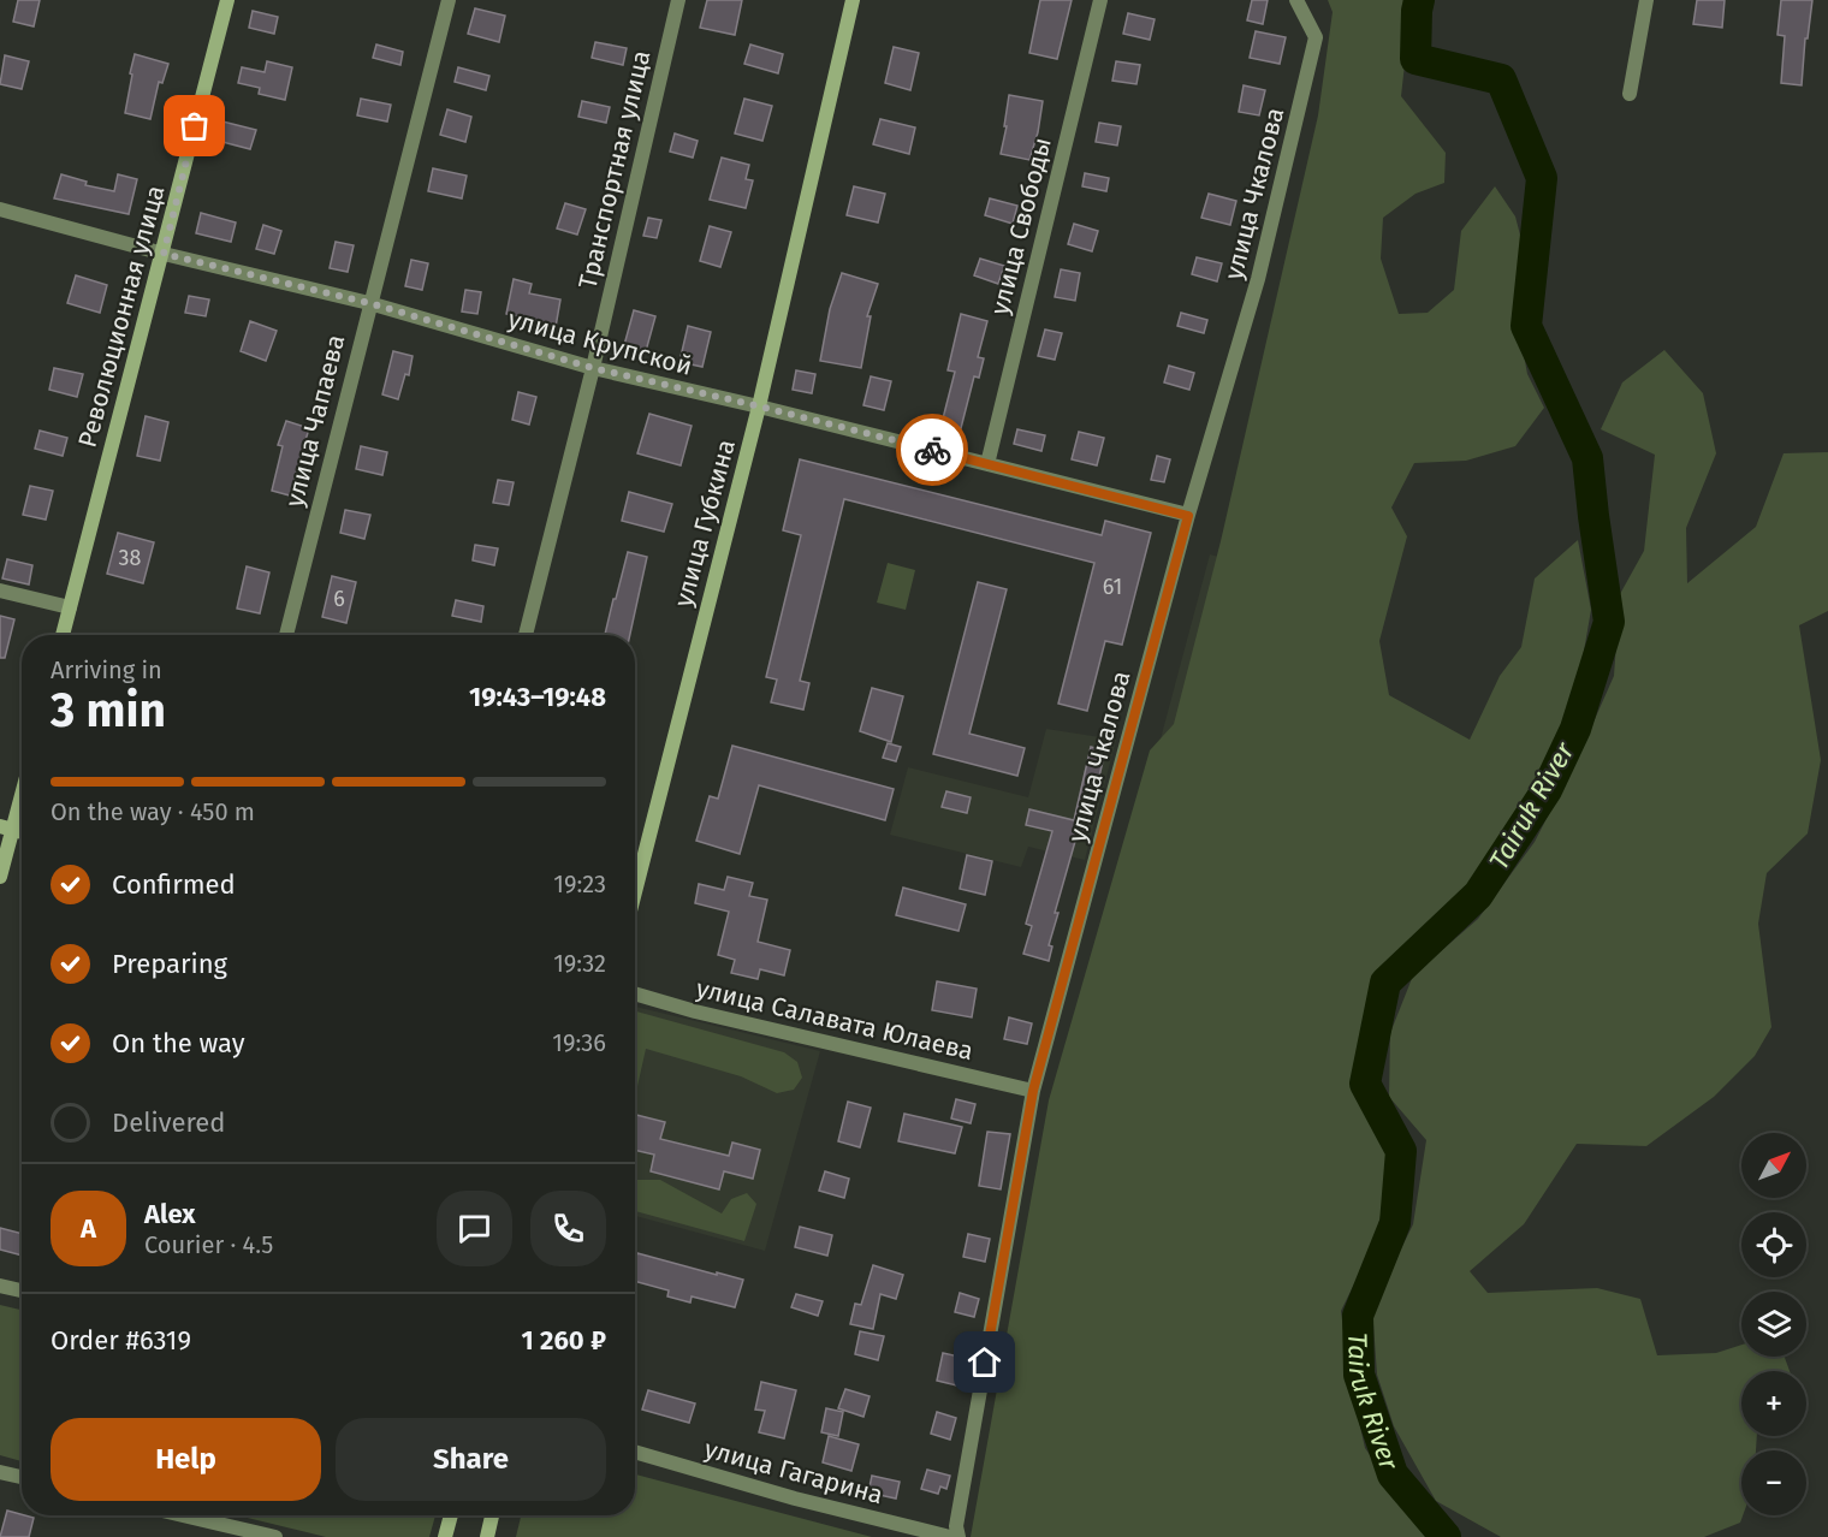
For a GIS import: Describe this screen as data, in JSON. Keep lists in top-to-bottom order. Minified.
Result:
{"streets":{"main road":["Революционная улица","улица Губкина"],"street":["Транспортная улица","улица Чкалова","улица Свободы","улица Крупской","улица Чапаева","улица Салавата Юлаева","улица Гагарина"]},"crossings":[["Транспортная улица","улица Крупской"],["улица Чкалова","улица Крупской"],["улица Чкалова","улица Салавата Юлаева"],["улица Свободы","улица Крупской"],["Революционная улица","улица Крупской"],["улица Крупской","улица Чапаева"],["улица Крупской","улица Губкина"]],"water":["Tairuk River"],"house_numbers":["38","61","6"],"north":"top right","page":{"heading":["3 min","Arriving in","19:43–19:48"],"panel":["Alex","Courier · 4.5","Order #6319","1 260 ₽"],"bar":"On the way · 450 m","list":[["Confirmed","19:23"],["Preparing","19:32"],["On the way","19:36"],"Delivered"],"map_buttons":["+","−"],"round":"A","buttons":["Help","Share"]}}
